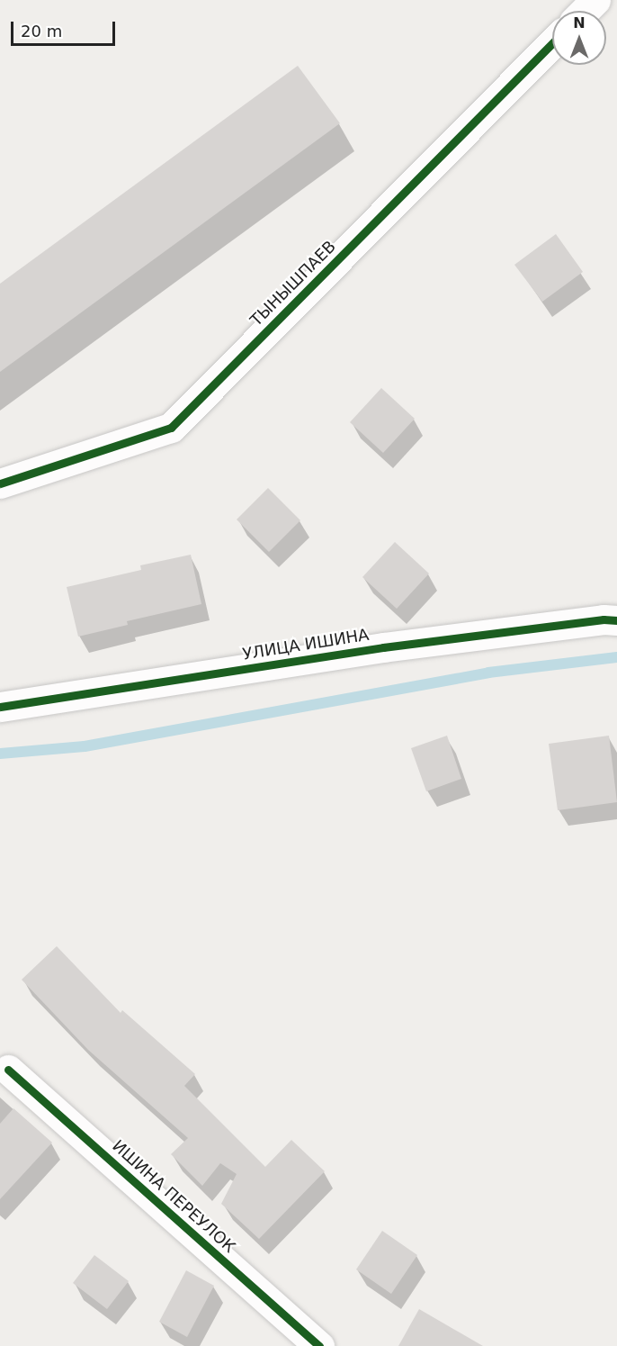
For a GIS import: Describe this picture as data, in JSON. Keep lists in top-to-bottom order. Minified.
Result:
{"streets":{"street":["ТЫНЫШПАЕВ","УЛИЦА ИШИНА","ИШИНА ПЕРЕУЛОК"]},"scale_bar":"20 m","north":"top"}
